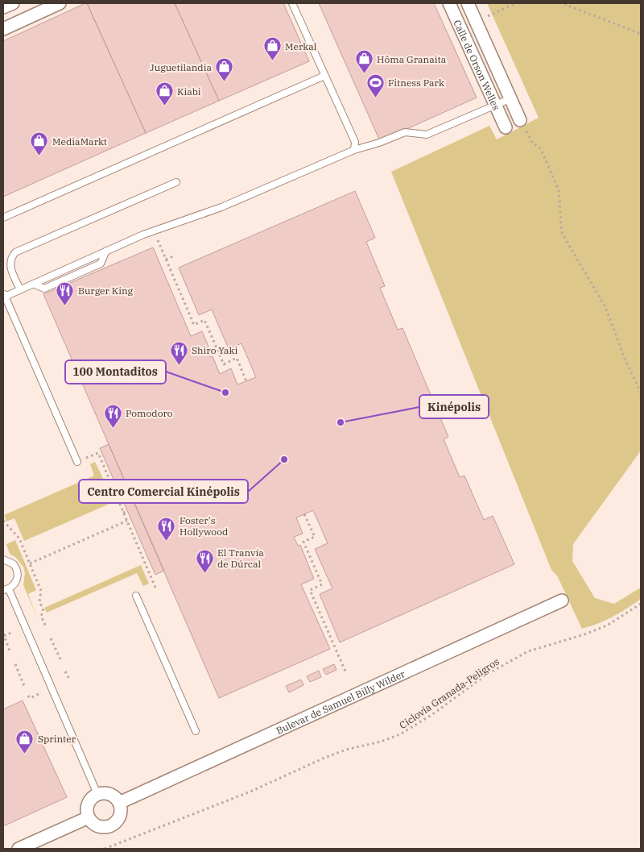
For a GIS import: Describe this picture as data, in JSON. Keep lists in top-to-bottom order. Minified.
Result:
{"streets":{"street":["Calle de Orson Welles","Bulevar de Samuel Billy Wilder"],"path":["Ciclovía Granada-Peligros"]},"places":{"shop":["Merkal","Hôma Granaita","Juguetilandia","Kiabi","MediaMarkt","Sprinter"],"sports":["Fitness Park"],"restaurant":["Burger King","Shiro Yaki","Pomodoro","Foster's Hollywood","El Tranvía de Dúrcal"],"other":["100 Montaditos","Kinépolis","Centro Comercial Kinépolis"]}}
